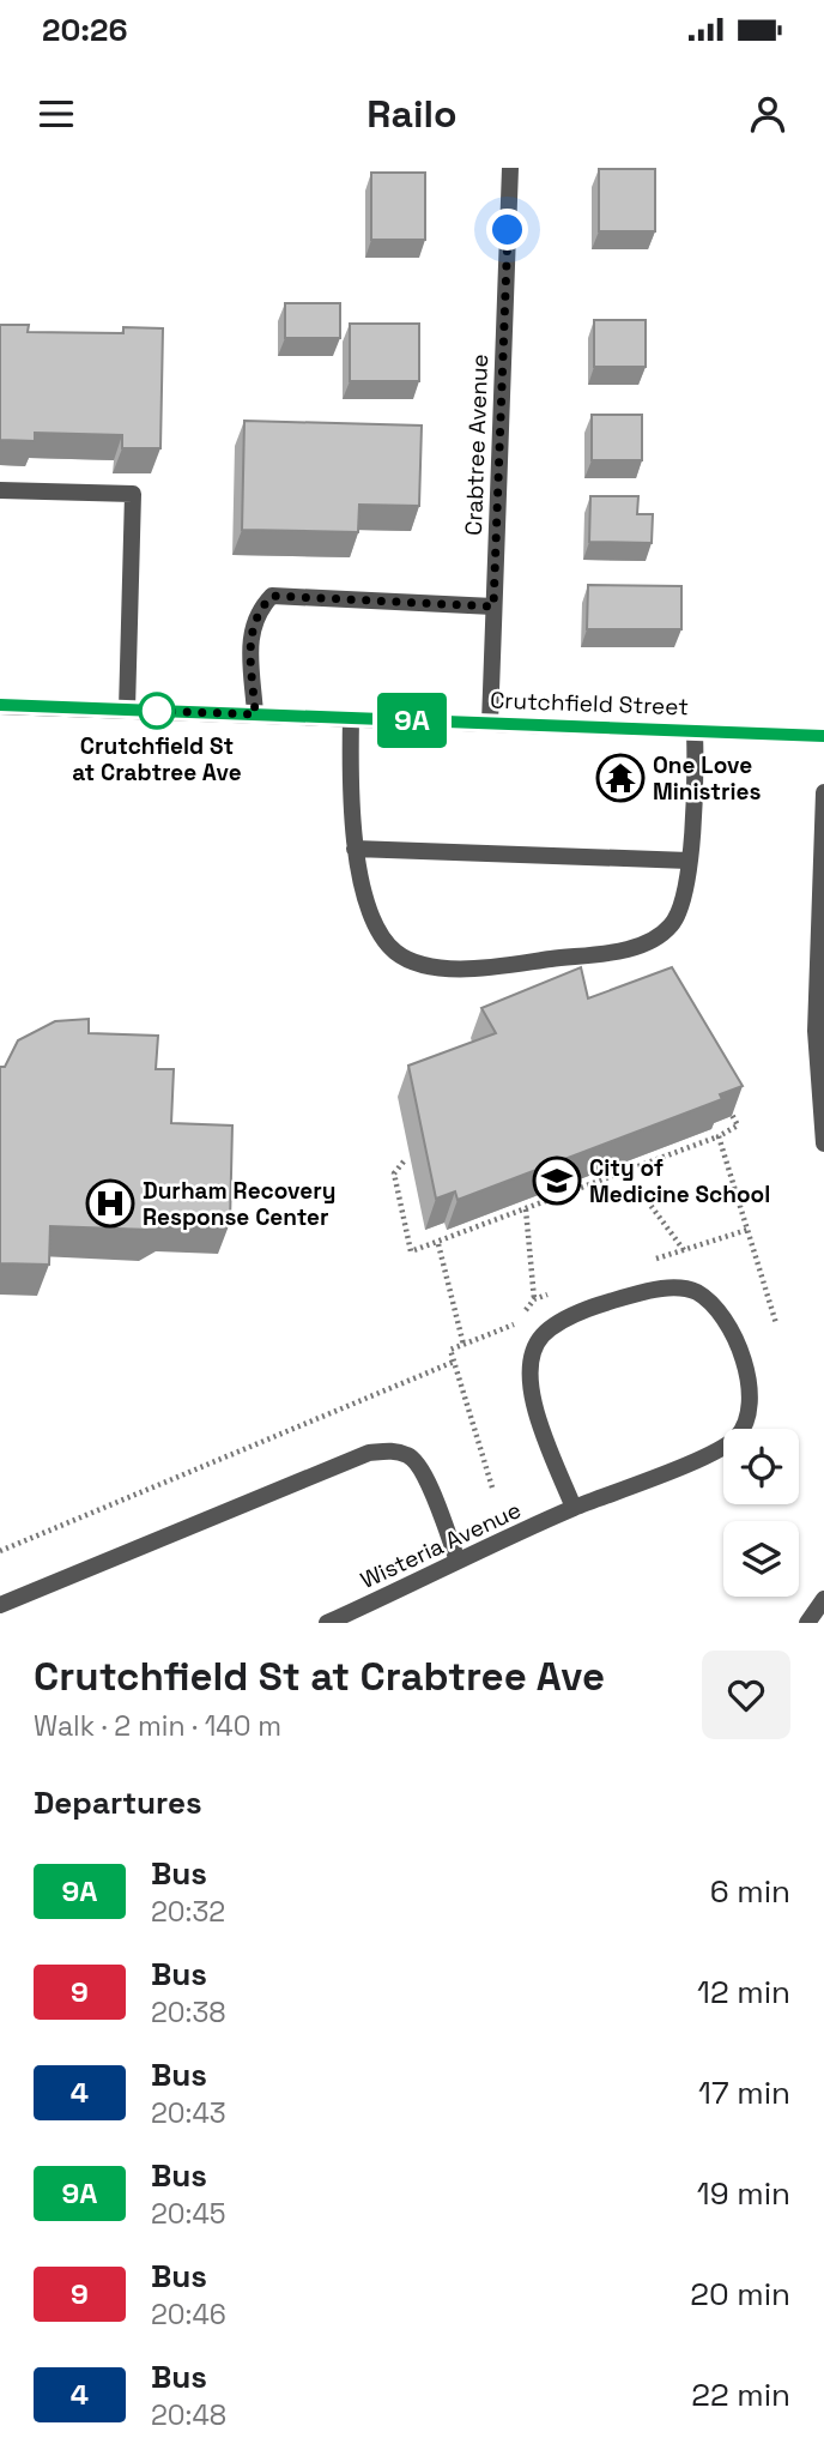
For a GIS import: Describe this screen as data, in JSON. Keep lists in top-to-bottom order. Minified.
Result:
{"streets":{"street":["Crabtree Avenue","Crutchfield Street","Wisteria Avenue"]},"crossings":[["Crabtree Avenue","Crutchfield Street"]],"places":{"other":["Crutchfield St at Crabtree Ave"],"temple":["One Love Ministries"],"school or university":["City of Medicine School"],"hospital":["Durham Recovery Response Center"]},"lines":["bus line 9A"],"page":{"status":"20:26","header":"Railo","on_map":"9A","heading":[["Crutchfield St at Crabtree Ave","Walk · 2 min · 140 m"],"Departures"],"list":[{"mark":"9A","name":"Bus","note":"20:32","value":"6 min"},{"mark":"9","name":"Bus","note":"20:38","value":"12 min"},{"mark":"4","name":"Bus","note":"20:43","value":"17 min"},{"mark":"9A","name":"Bus","note":"20:45","value":"19 min"},{"mark":"9","name":"Bus","note":"20:46","value":"20 min"},{"mark":"4","name":"Bus","note":"20:48","value":"22 min"}]}}
